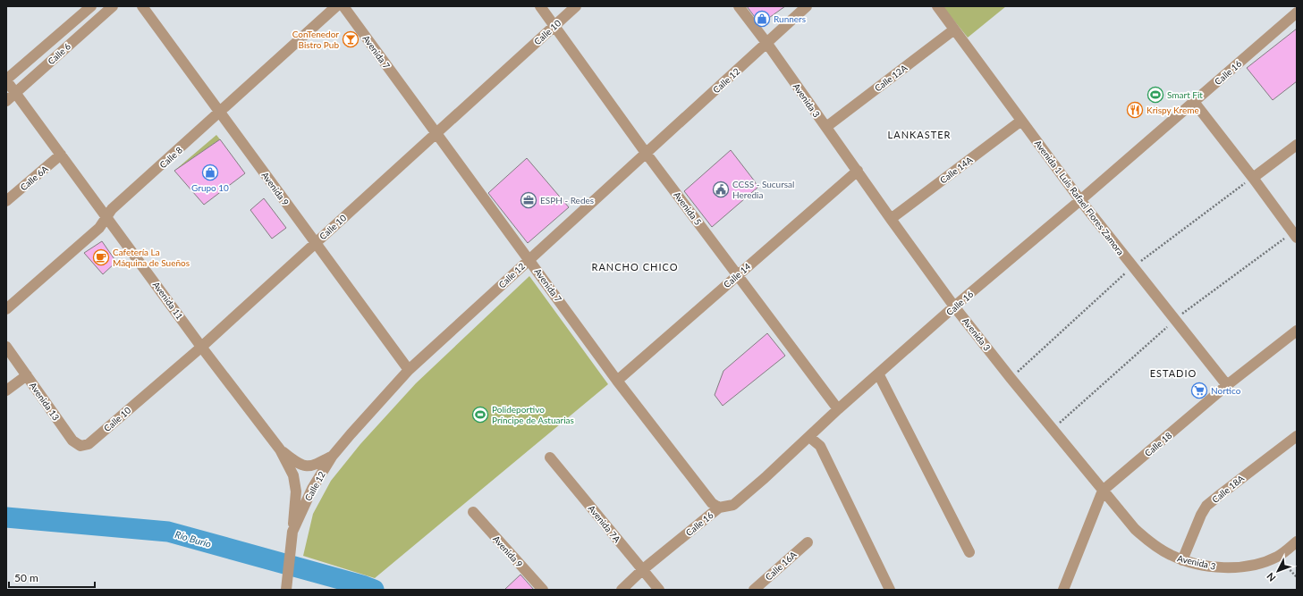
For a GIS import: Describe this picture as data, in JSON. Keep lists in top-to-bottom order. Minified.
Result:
{"streets":{"street":["Calle 10","Avenida 7","Calle 6","Calle 16","Calle 12A","Calle 12","Avenida 3","Calle 8","Calle 14A","Calle 6A","Avenida 9","Avenida 1 Luis Rafael Flores Zamora","Avenida 5","Calle 14","Avenida 11","Avenida 13","Calle 18","Calle 18A","Avenida 7A","Calle 16A"]},"crossings":[["Calle 10","Avenida 7"],["Calle 10","Avenida 9"],["Calle 10","Avenida 5"],["Calle 10","Avenida 11"],["Calle 10","Avenida 13"],["Avenida 7","Calle 16"],["Avenida 7","Calle 12"],["Avenida 7","Calle 14"],["Calle 6","Avenida 11"],["Calle 16","Avenida 3"],["Calle 16","Avenida 1 Luis Rafael Flores Zamora"],["Calle 16","Avenida 5"],["Calle 16","Avenida 7A"],["Calle 12A","Avenida 3"],["Calle 12A","Avenida 1 Luis Rafael Flores Zamora"],["Calle 12","Avenida 3"],["Calle 12","Avenida 9"],["Calle 12","Avenida 5"],["Calle 12","Avenida 11"],["Avenida 3","Calle 14A"],["Avenida 3","Calle 14"],["Avenida 3","Calle 18"],["Avenida 3","Calle 18A"],["Calle 8","Avenida 9"],["Calle 8","Avenida 11"],["Calle 14A","Avenida 1 Luis Rafael Flores Zamora"],["Calle 6A","Avenida 11"],["Avenida 1 Luis Rafael Flores Zamora","Calle 18"],["Avenida 5","Calle 14"]],"districts":["LANKASTER","RANCHO CHICO","ESTADIO"],"water":["Río Burío"],"places":{"shop":["Runners","Grupo 10"],"bar":["ConTenedor Bistro Pub"],"sports":["Smart Fit","Polideportivo Príncipe de Astuarias"],"restaurant":["Krispy Kreme"],"public building":["CCSS - Sucursal Heredia"],"office":["ESPH - Redes"],"cafe":["Cafetería La Máquina de Sueños"],"supermarket":["Nortico"]},"scale_bar":"50 m","north":"bottom left"}
